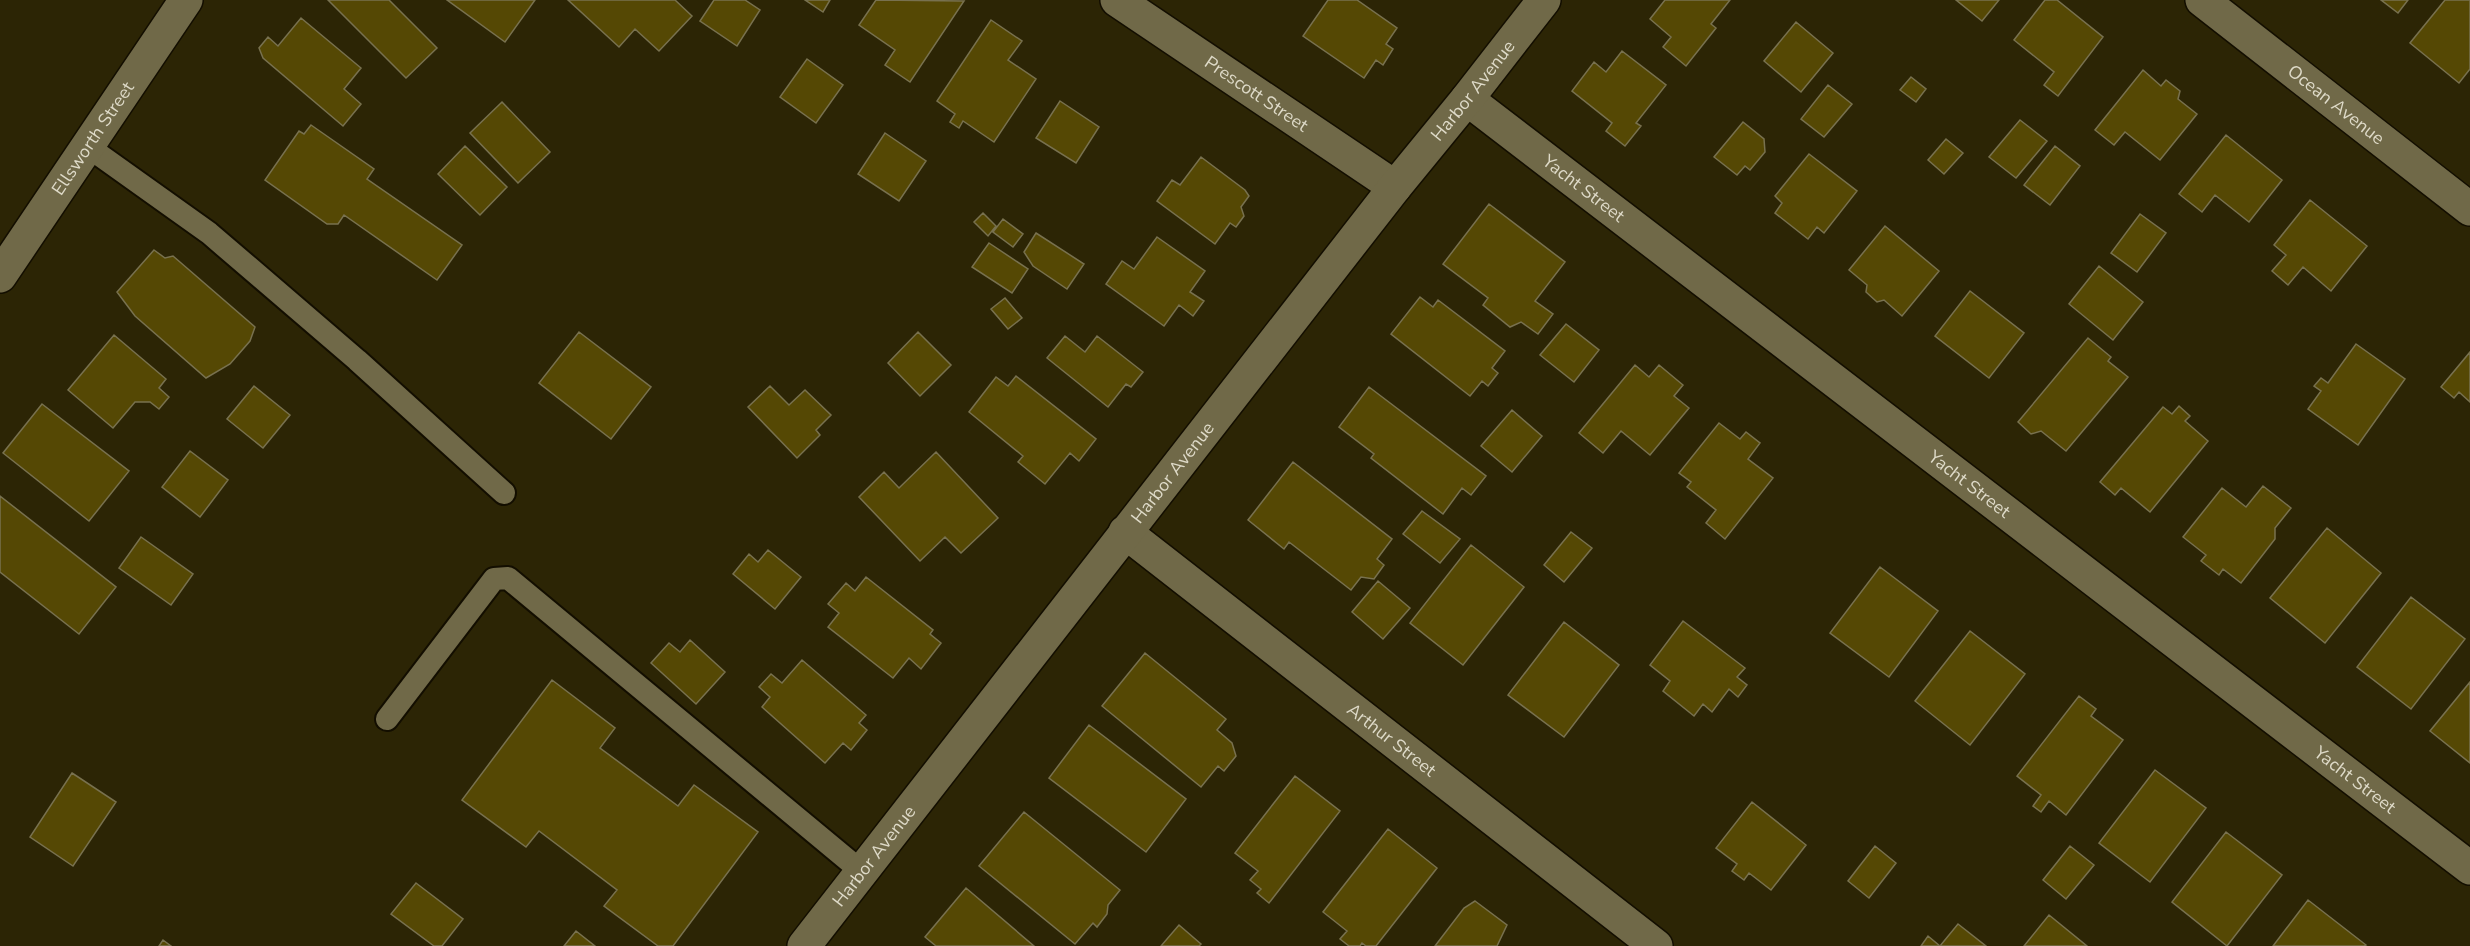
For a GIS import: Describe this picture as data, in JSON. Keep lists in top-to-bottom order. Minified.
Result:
{"streets":{"street":["Harbor Avenue","Prescott Street","Ocean Avenue","Ellsworth Street","Yacht Street","Arthur Street"]},"crossings":[["Harbor Avenue","Prescott Street"],["Harbor Avenue","Yacht Street"],["Harbor Avenue","Arthur Street"]]}
